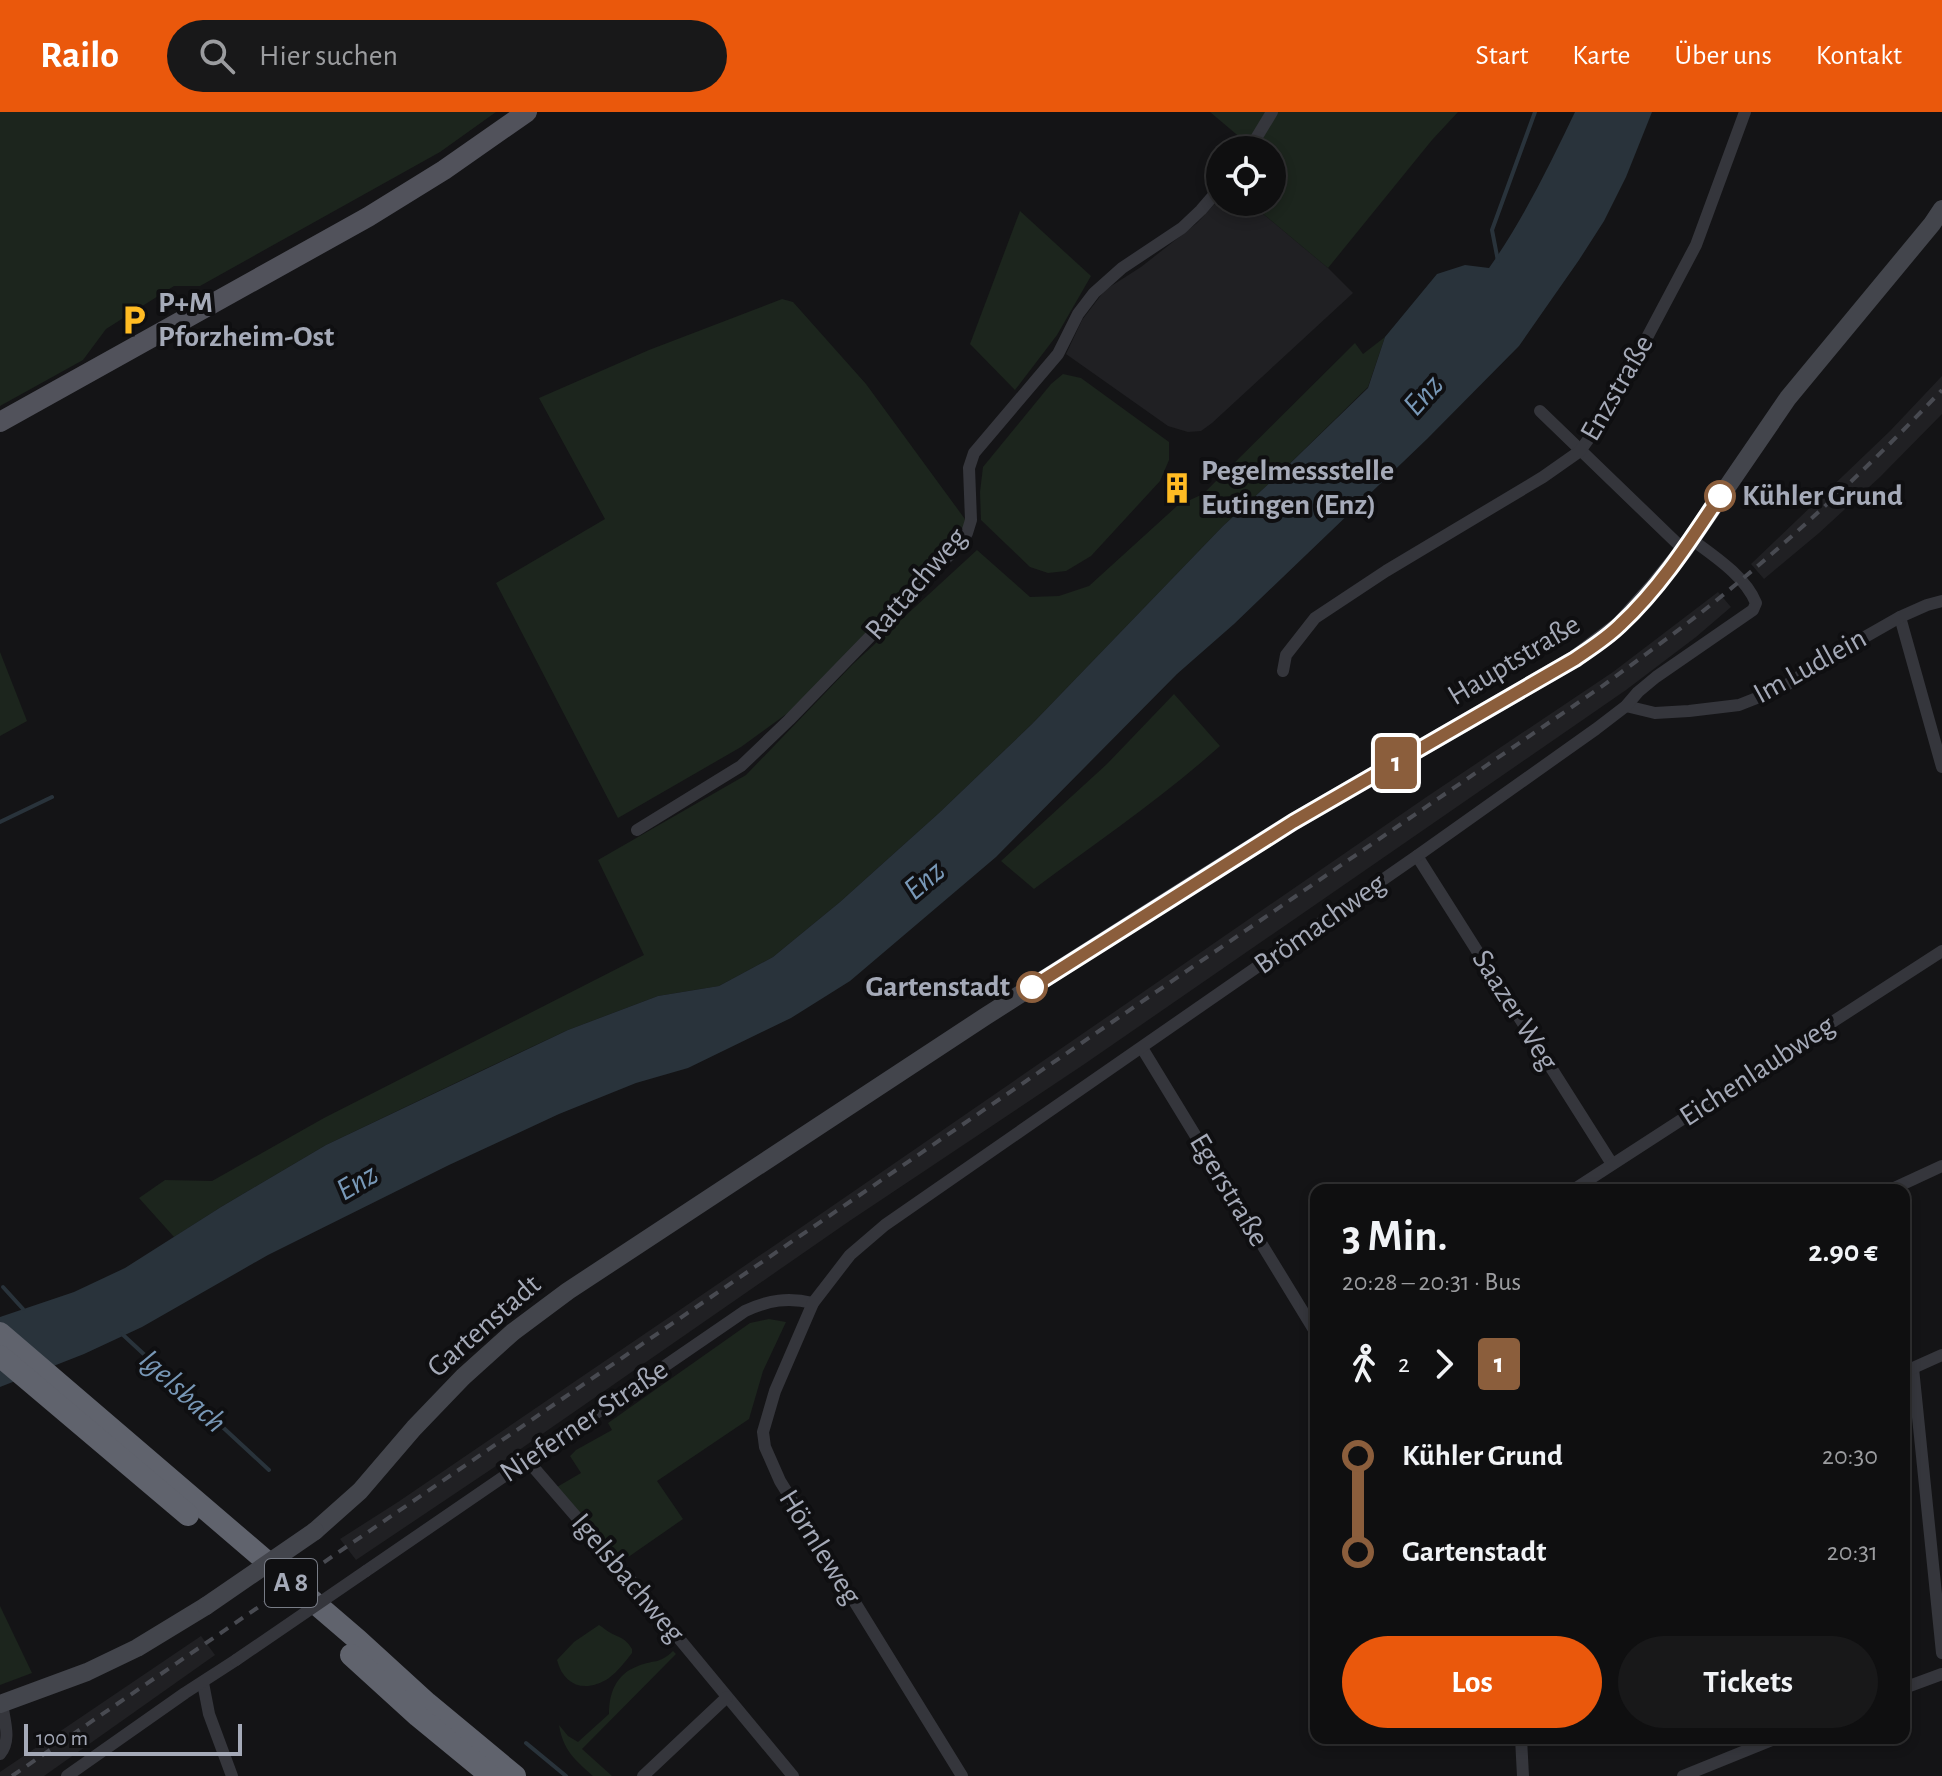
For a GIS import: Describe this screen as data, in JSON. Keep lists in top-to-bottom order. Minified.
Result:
{"streets":{"highway":["A 8"],"street":["Enzstraße","Rattachweg","Hauptstraße","Im Ludlein","Brömachweg","Saazer Weg","Eichenlaubweg","Egerstraße","Gartenstadt","Nieferner Straße","Hörnleweg","Igelsbachweg"]},"crossings":[["Hauptstraße","Brömachweg"],["Hauptstraße","Gartenstadt"],["Im Ludlein","Brömachweg"],["Brömachweg","Saazer Weg"],["Brömachweg","Egerstraße"],["Brömachweg","Nieferner Straße"],["Brömachweg","Hörnleweg"],["Saazer Weg","Eichenlaubweg"],["Nieferner Straße","Hörnleweg"],["Nieferner Straße","Igelsbachweg"]],"water":["Enz","Igelsbach"],"places":{"parking":["P+M Pforzheim-Ost"],"building":["Pegelmessstelle Eutingen (Enz)"],"other":["Kühler Grund","Gartenstadt"]},"lines":["bus line 1"],"scale_bar":"100 m","page":{"header":"Railo","search":"Hier suchen","nav":["Start","Karte","Über uns","Kontakt"],"on_map":"1","heading":["3 Min.","20:28 – 20:31 · Bus","2.90 €"],"legs":["2","1"],"list":[{"name":"Kühler Grund","value":"20:30"},{"name":"Gartenstadt","value":"20:31"}],"buttons":["Los","Tickets"],"scale":"100 m"}}
